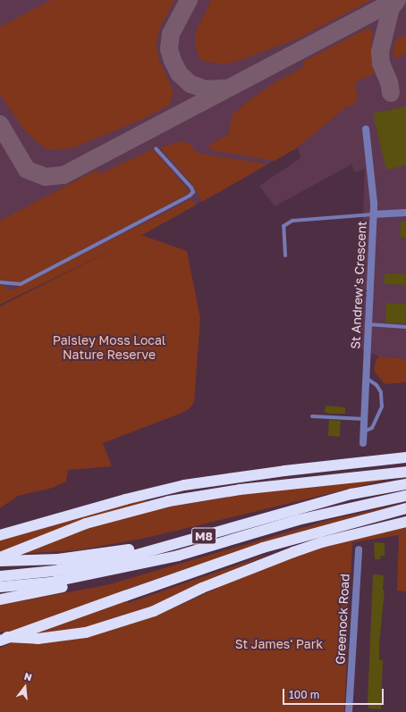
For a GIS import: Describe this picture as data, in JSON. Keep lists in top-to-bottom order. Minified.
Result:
{"streets":{"highway":["M8"],"street":["St Andrew's Crescent","Greenock Road"]},"parks":["Paisley Moss Local Nature Reserve","St James' Park"],"scale_bar":"100 m","north":"top"}
